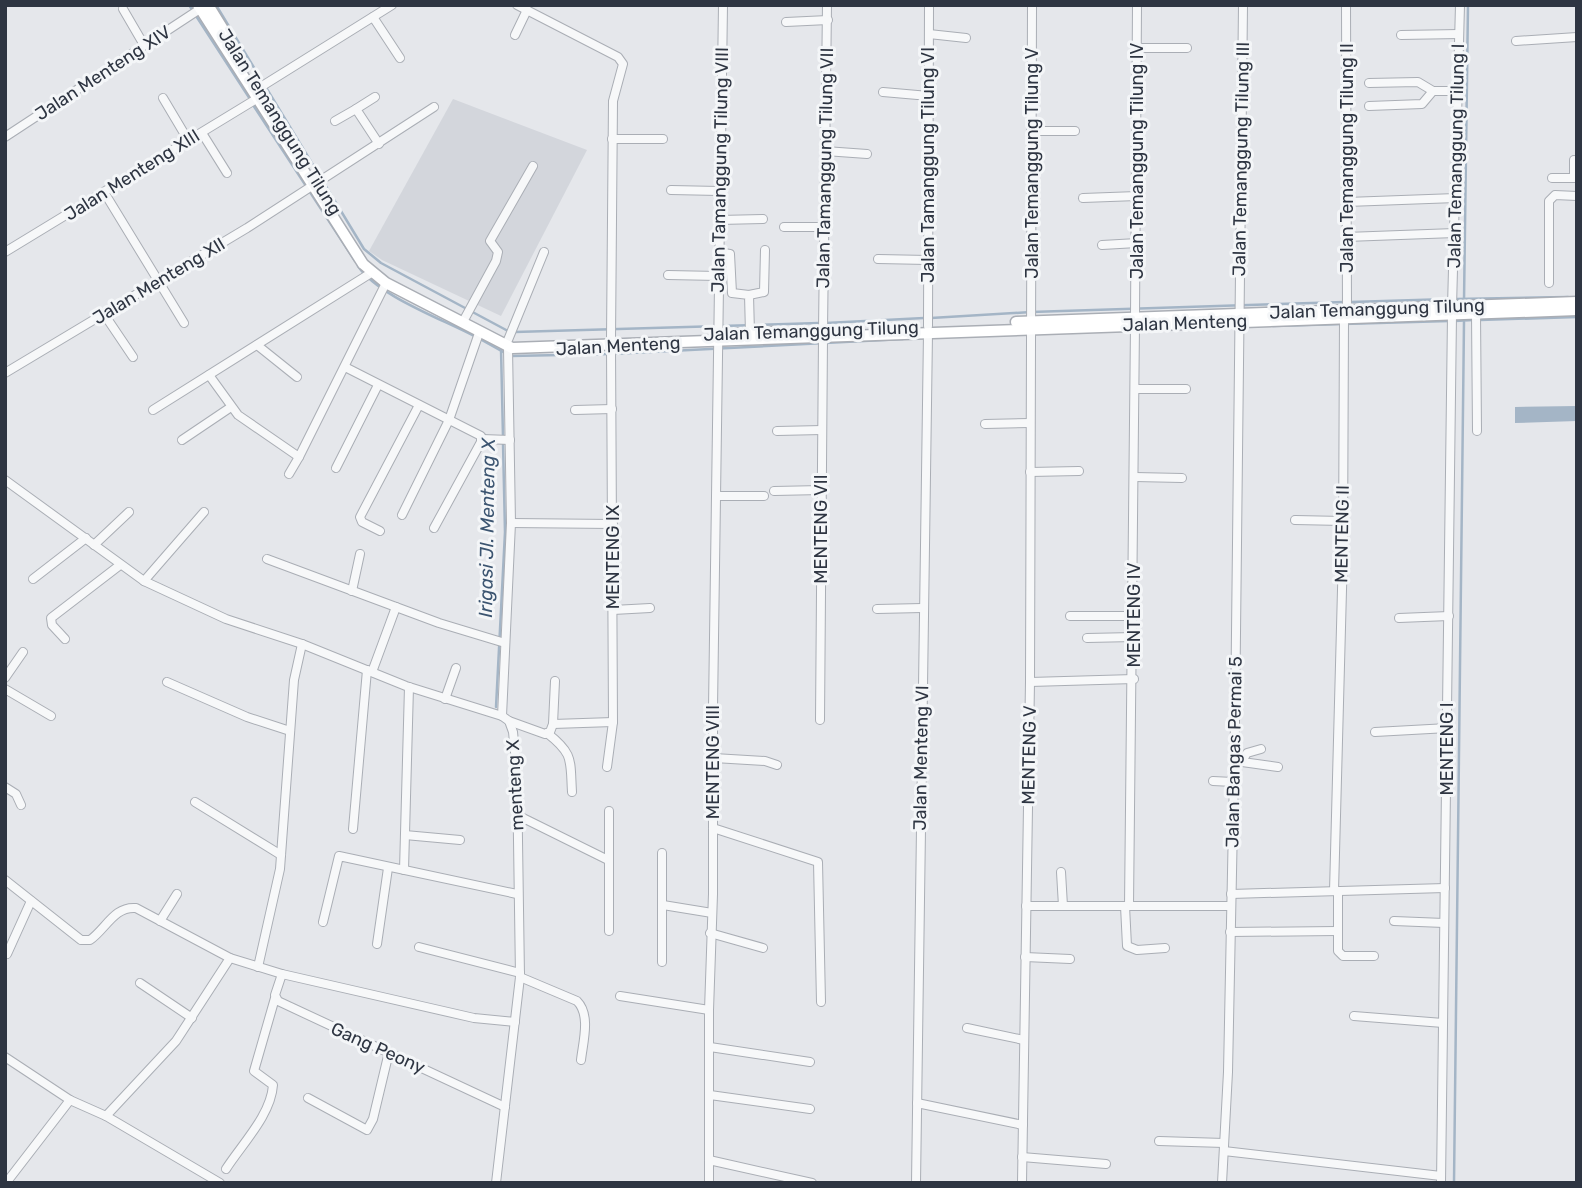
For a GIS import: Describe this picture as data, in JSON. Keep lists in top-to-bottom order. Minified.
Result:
{"streets":{"street":["Jalan Menteng XIV","Jalan Temanggung Tilung","Jalan Temanggung Tilung I","Jalan Temanggung Tilung II","Jalan Temanggung Tilung III","Jalan Temanggung Tilung IV","Jalan Temanggung Tilung V","Jalan Tamanggung Tilung VI","Jalan Tamanggung Tilung VII","Jalan Tamanggung Tilung VIII","Jalan Menteng XIII","Jalan Menteng XII","MENTENG VII","MENTENG II","MENTENG IX","MENTENG IV","MENTENG I","Jalan Bangas Permai 5","MENTENG V","Jalan Menteng VI","MENTENG VIII","menteng X","Gang Peony"]},"crossings":[["Jalan Menteng XIV","Jalan Temanggung Tilung"],["Jalan Temanggung Tilung","Jalan Temanggung Tilung I"],["Jalan Temanggung Tilung","Jalan Temanggung Tilung II"],["Jalan Temanggung Tilung","Jalan Temanggung Tilung III"],["Jalan Temanggung Tilung","Jalan Temanggung Tilung IV"],["Jalan Temanggung Tilung","Jalan Temanggung Tilung V"],["Jalan Temanggung Tilung","Jalan Tamanggung Tilung VI"],["Jalan Temanggung Tilung","Jalan Tamanggung Tilung VII"],["Jalan Temanggung Tilung","Jalan Tamanggung Tilung VIII"],["Jalan Temanggung Tilung","Jalan Menteng XIII"],["Jalan Temanggung Tilung","Jalan Menteng XII"],["Jalan Temanggung Tilung","MENTENG VII"],["Jalan Temanggung Tilung","MENTENG II"],["Jalan Temanggung Tilung","MENTENG IX"],["Jalan Temanggung Tilung","MENTENG IV"],["Jalan Temanggung Tilung","MENTENG I"],["Jalan Temanggung Tilung","Jalan Bangas Permai 5"],["Jalan Temanggung Tilung","MENTENG V"],["Jalan Temanggung Tilung","Jalan Menteng VI"],["Jalan Temanggung Tilung","MENTENG VIII"],["Jalan Temanggung Tilung","menteng X"],["Jalan Temanggung Tilung I","MENTENG I"],["Jalan Temanggung Tilung II","MENTENG II"],["Jalan Temanggung Tilung III","Jalan Bangas Permai 5"],["Jalan Temanggung Tilung IV","MENTENG IV"],["Jalan Temanggung Tilung V","MENTENG V"],["Jalan Tamanggung Tilung VI","Jalan Menteng VI"],["Jalan Tamanggung Tilung VII","MENTENG VII"],["Jalan Tamanggung Tilung VIII","MENTENG VIII"],["menteng X","Gang Peony"]],"water":["Irigasi Jl. Menteng X"]}
